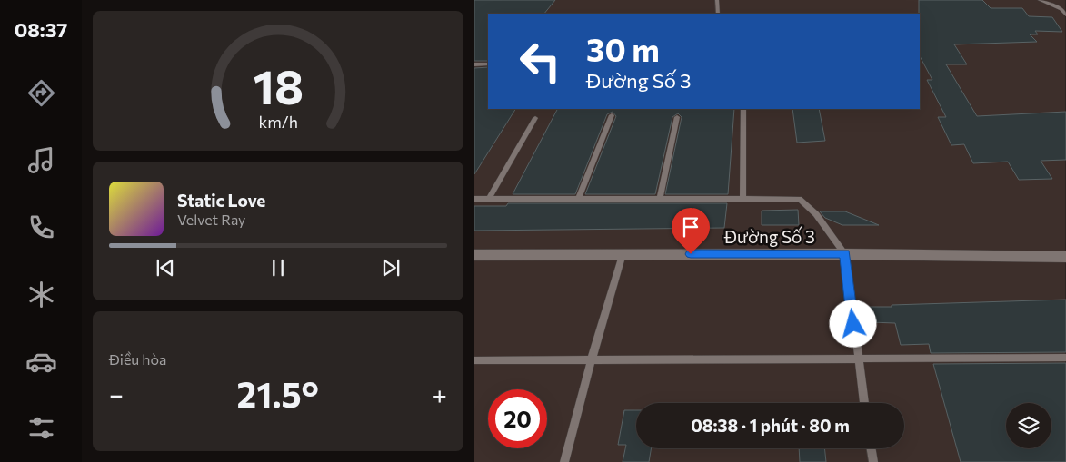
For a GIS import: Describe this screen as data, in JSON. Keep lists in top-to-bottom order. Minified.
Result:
{"streets":{"street":["Đường Số 3"]},"page":{"tabs":"08:37","turn":["30 m","Đường Số 3"],"song":["Static Love","Velvet Ray"],"tile":"Điều hòa","heat":["−","21.5°","+"],"limit":"20","trip":"08:38 · 1 phút · 80 m","gauge":["18","km/h"]}}
